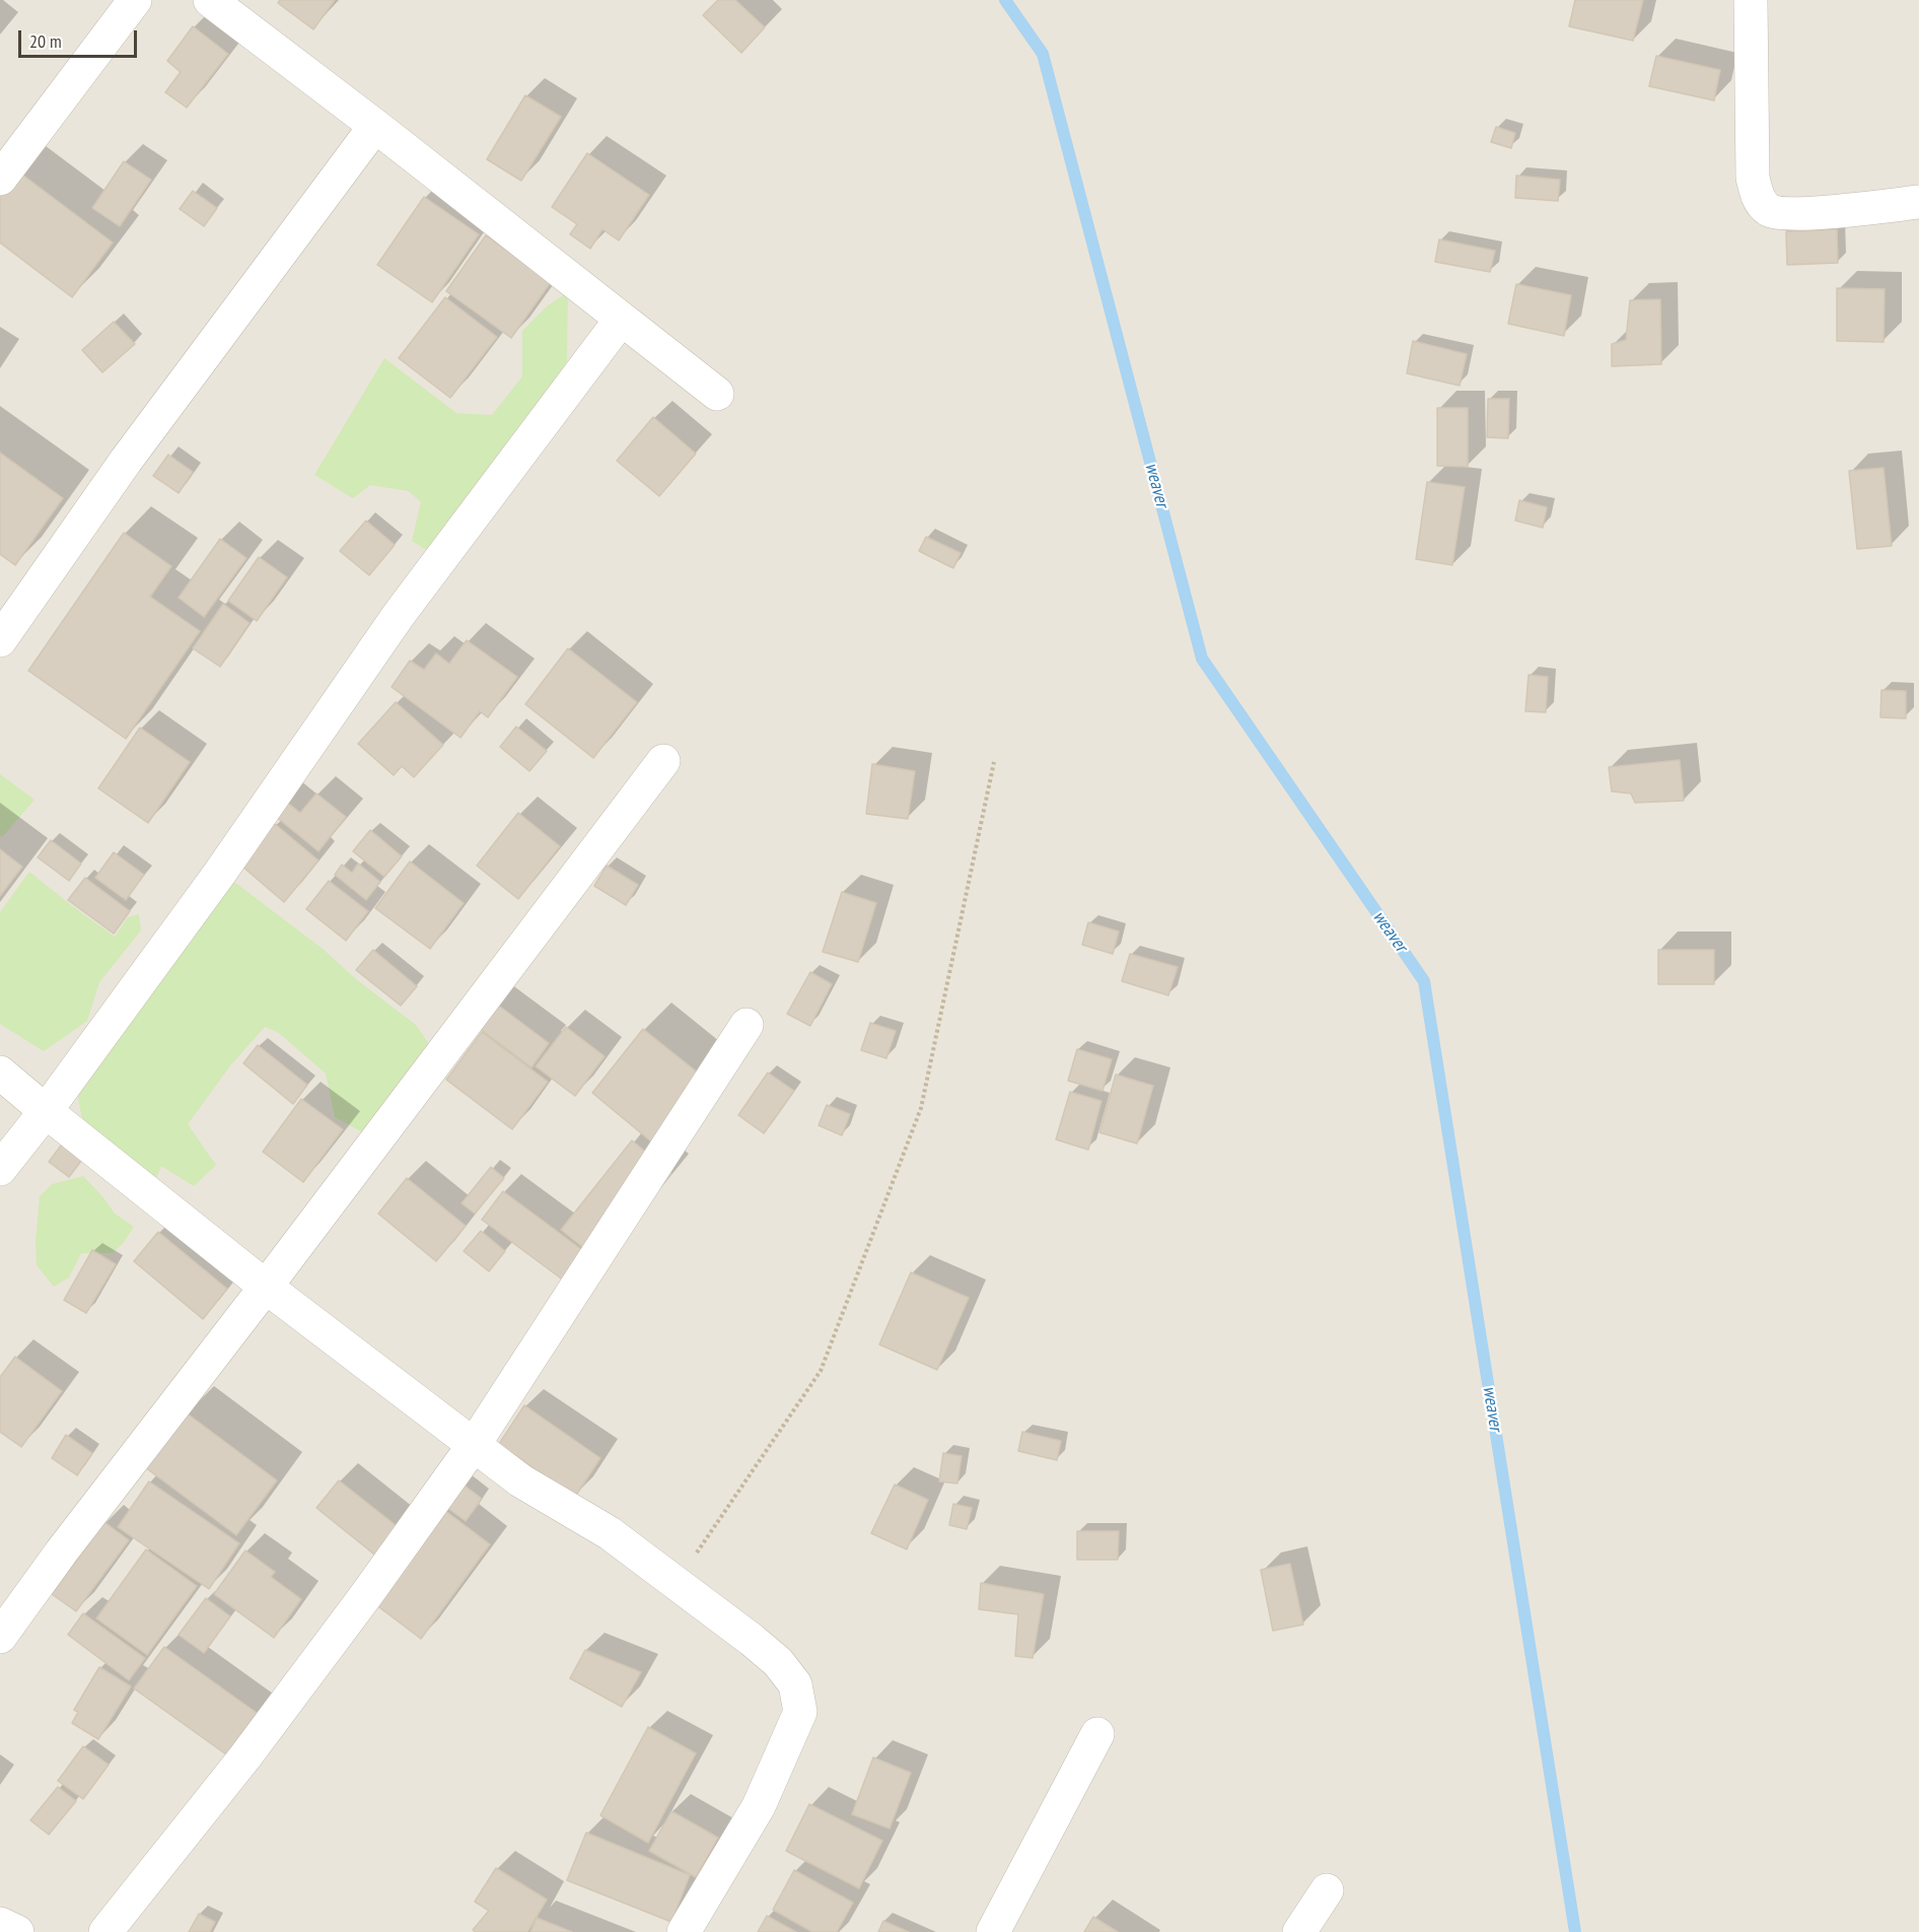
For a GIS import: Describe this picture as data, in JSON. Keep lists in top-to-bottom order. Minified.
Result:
{"water":["weaver"],"scale_bar":"20 m"}
